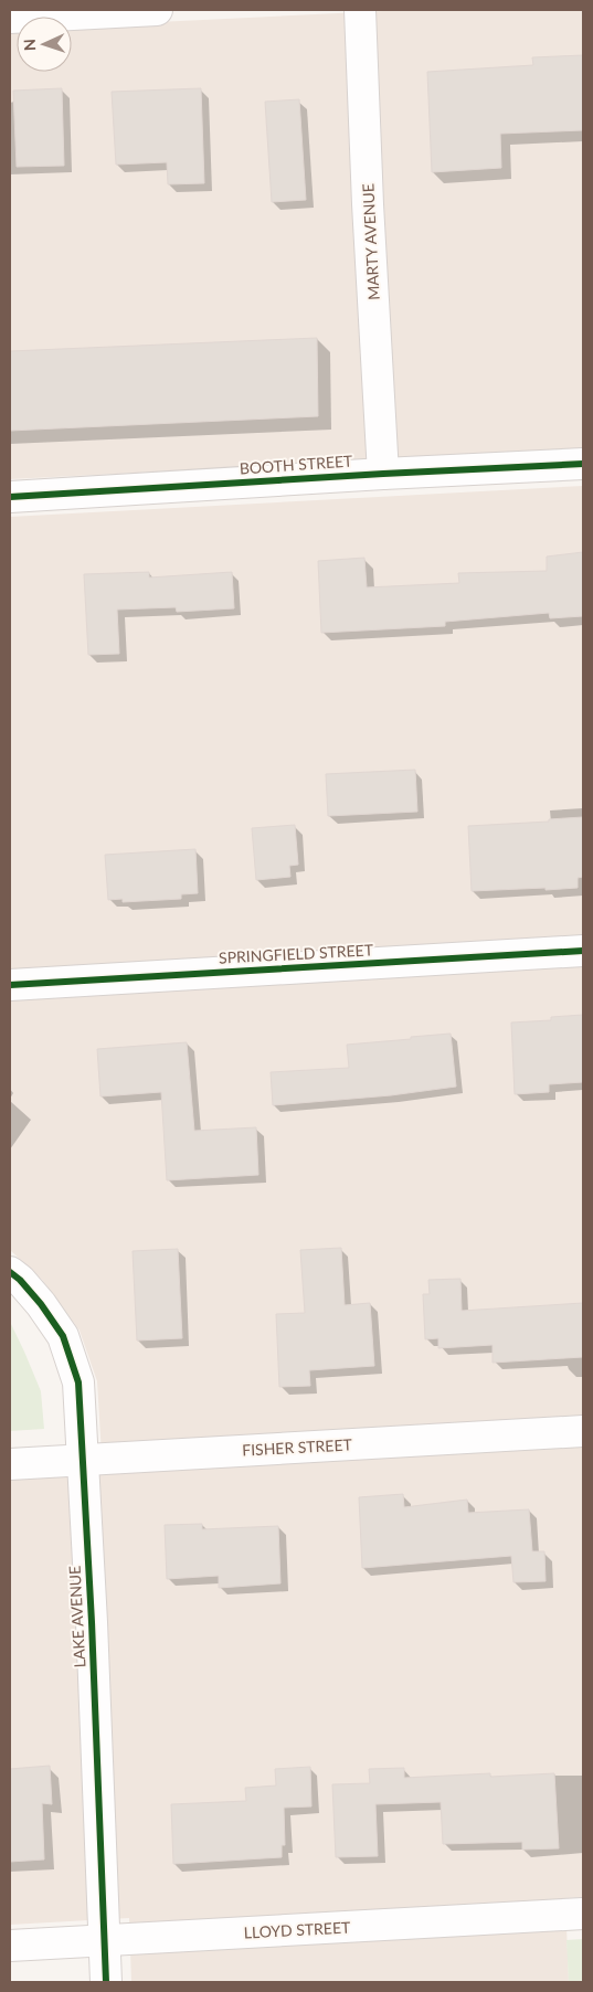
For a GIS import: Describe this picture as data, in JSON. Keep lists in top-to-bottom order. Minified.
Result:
{"streets":{"street":["MARTY AVENUE","BOOTH STREET","SPRINGFIELD STREET","FISHER STREET","LAKE AVENUE","LLOYD STREET"]},"crossings":[["MARTY AVENUE","BOOTH STREET"],["FISHER STREET","LAKE AVENUE"],["LAKE AVENUE","LLOYD STREET"]],"north":"left"}
